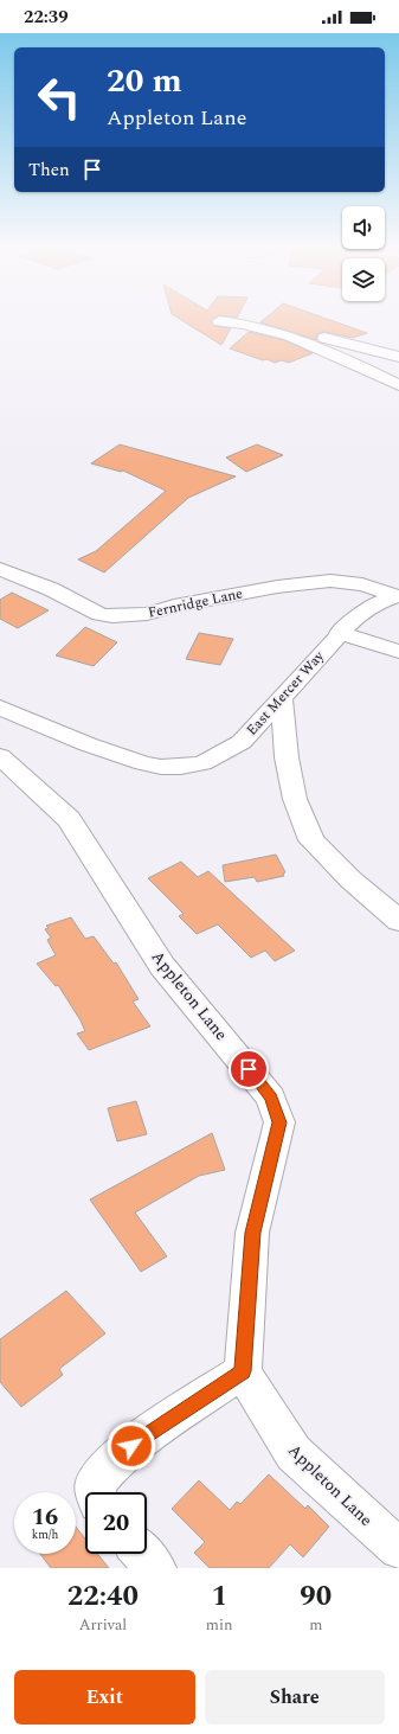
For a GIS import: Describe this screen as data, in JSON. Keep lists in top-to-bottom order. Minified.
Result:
{"streets":{"street":["Fernridge Lane","East Mercer Way","Appleton Lane"]},"crossings":[["Fernridge Lane","East Mercer Way"]],"page":{"status":"22:39","turn":["20 m","Appleton Lane"],"then":"Then","speed":"16 km/h","limit":"20","eta":["22:40","Arrival","1","min","90","m"],"buttons":["Exit","Share"]}}
